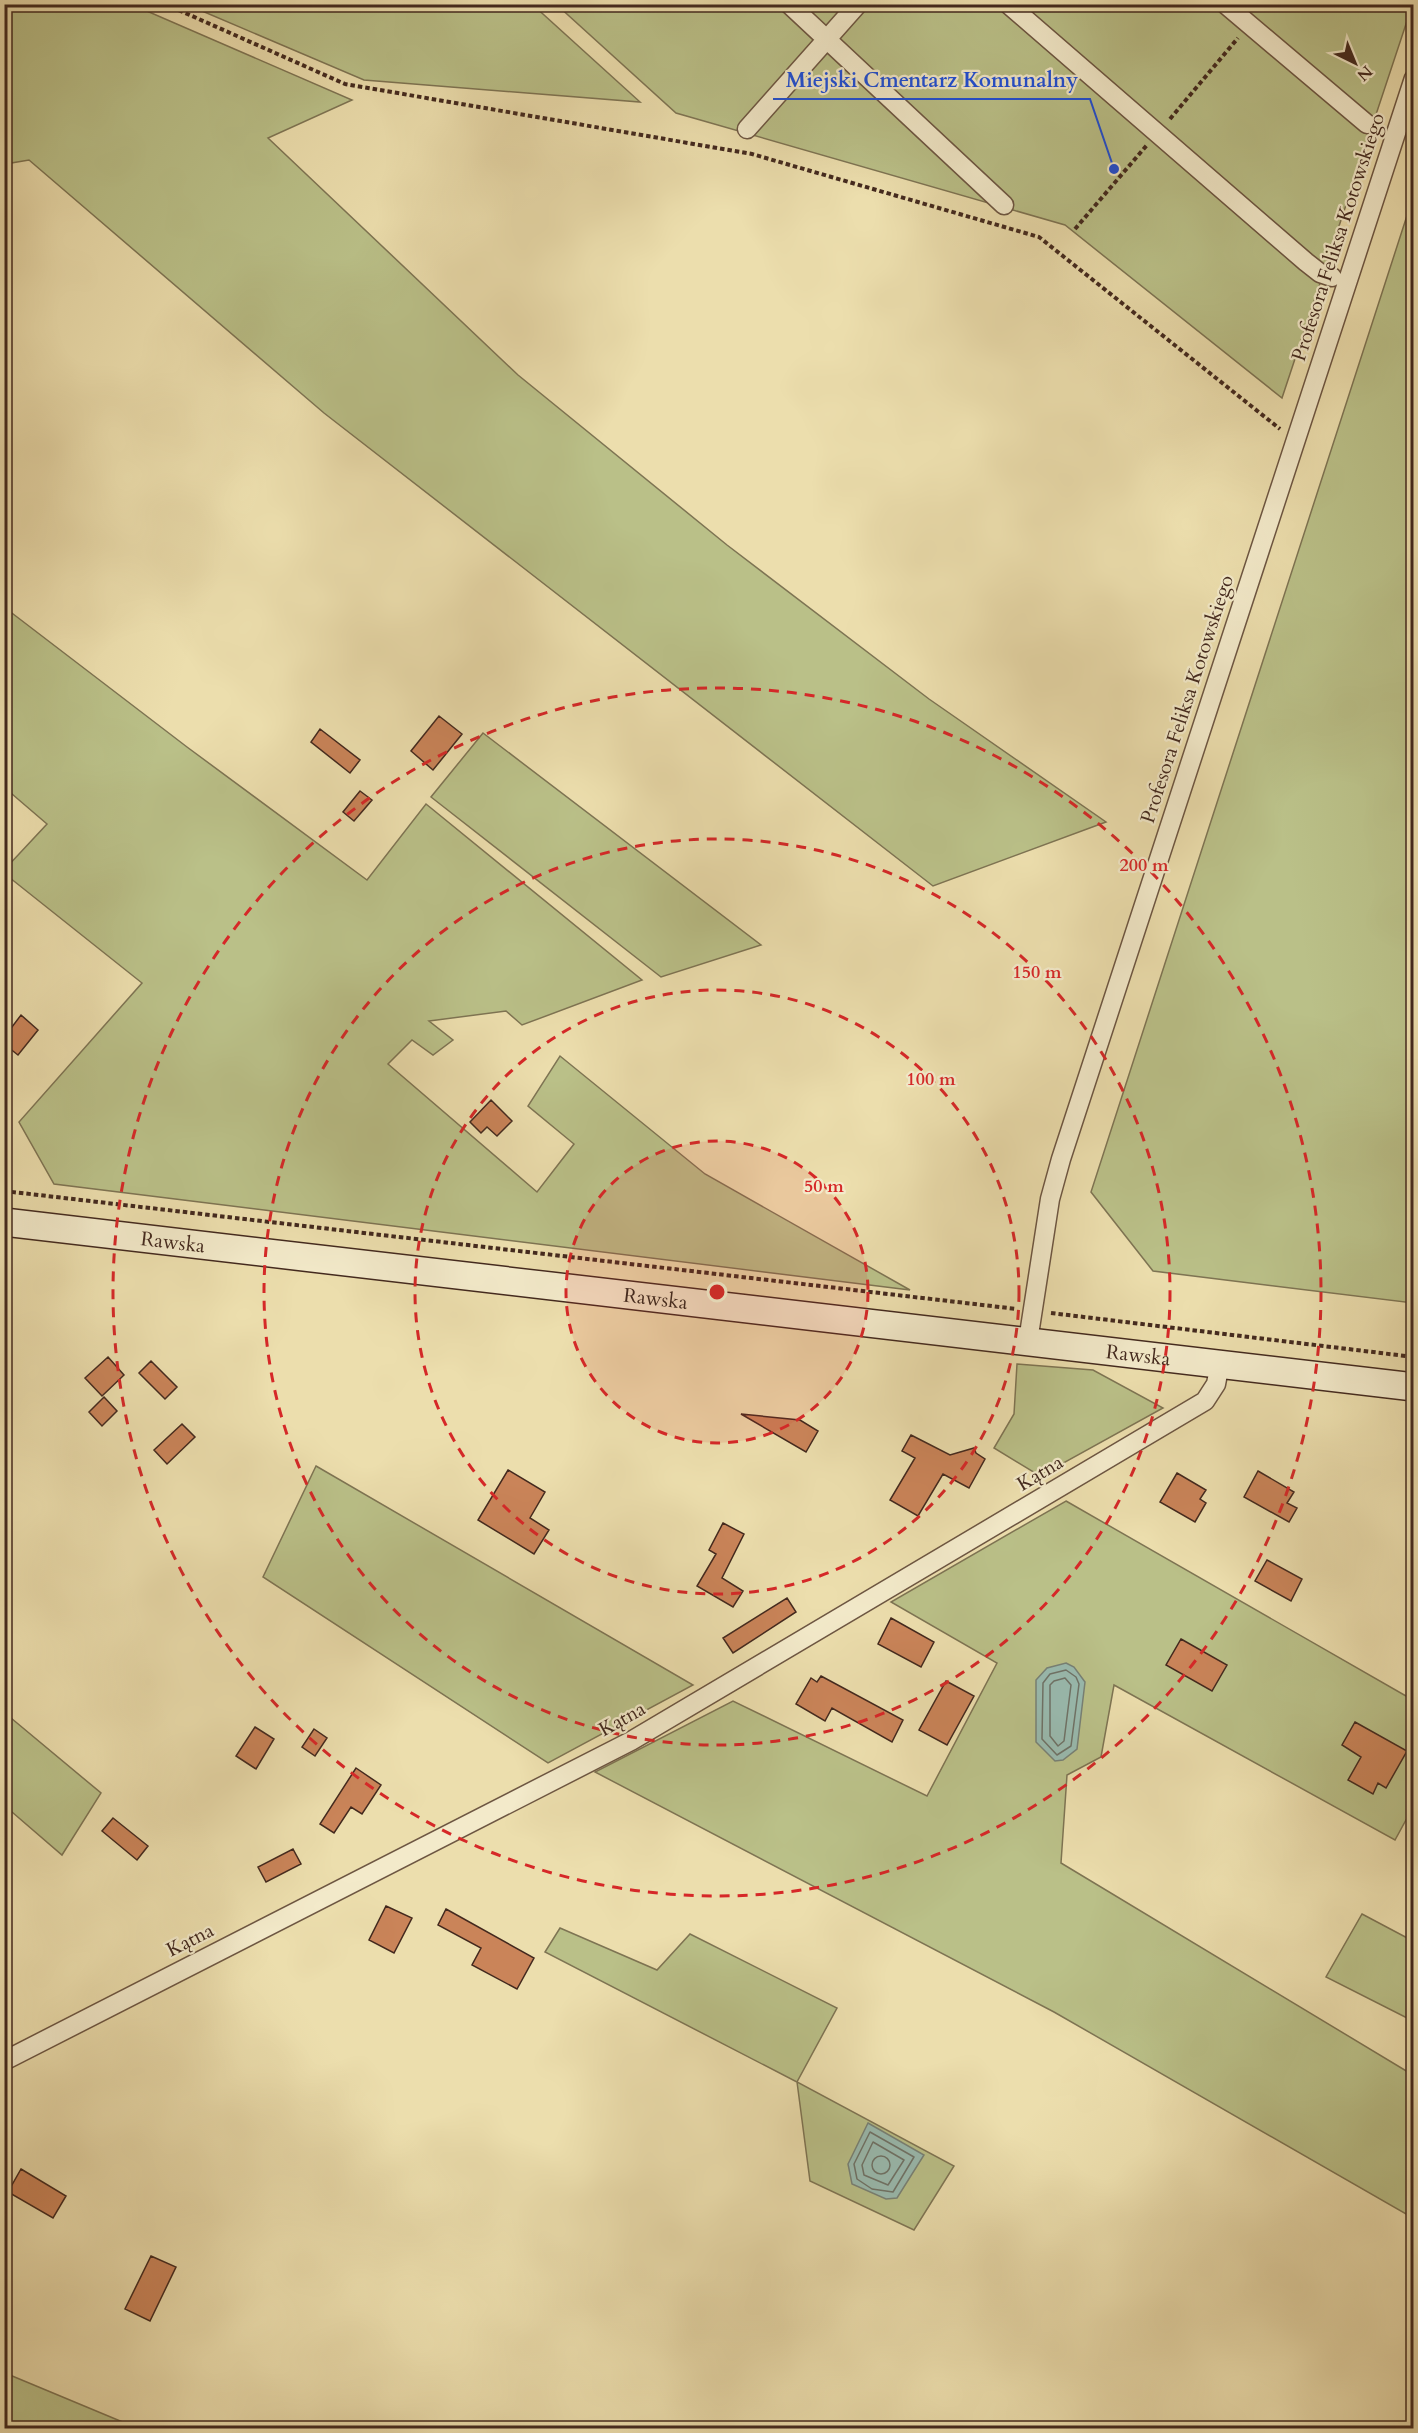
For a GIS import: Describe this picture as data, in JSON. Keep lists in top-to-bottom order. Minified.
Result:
{"streets":{"main road":["Rawska"],"street":["Profesora Feliksa Kotowskiego","Kątna"]},"crossings":[["Profesora Feliksa Kotowskiego","Rawska"],["Rawska","Kątna"]],"places":["Miejski Cmentarz Komunalny"],"north":"bottom right","rings":["200 m","150 m","100 m","50 m"]}
